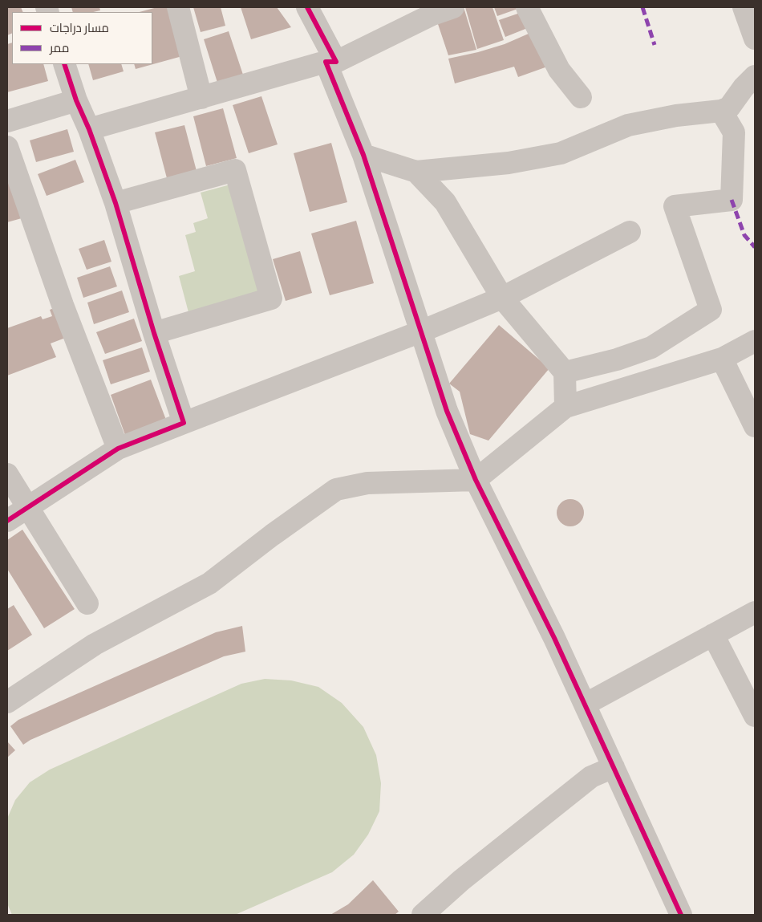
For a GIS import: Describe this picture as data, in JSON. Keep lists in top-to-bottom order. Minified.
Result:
{"legend":["مسار دراجات","ممر"]}
